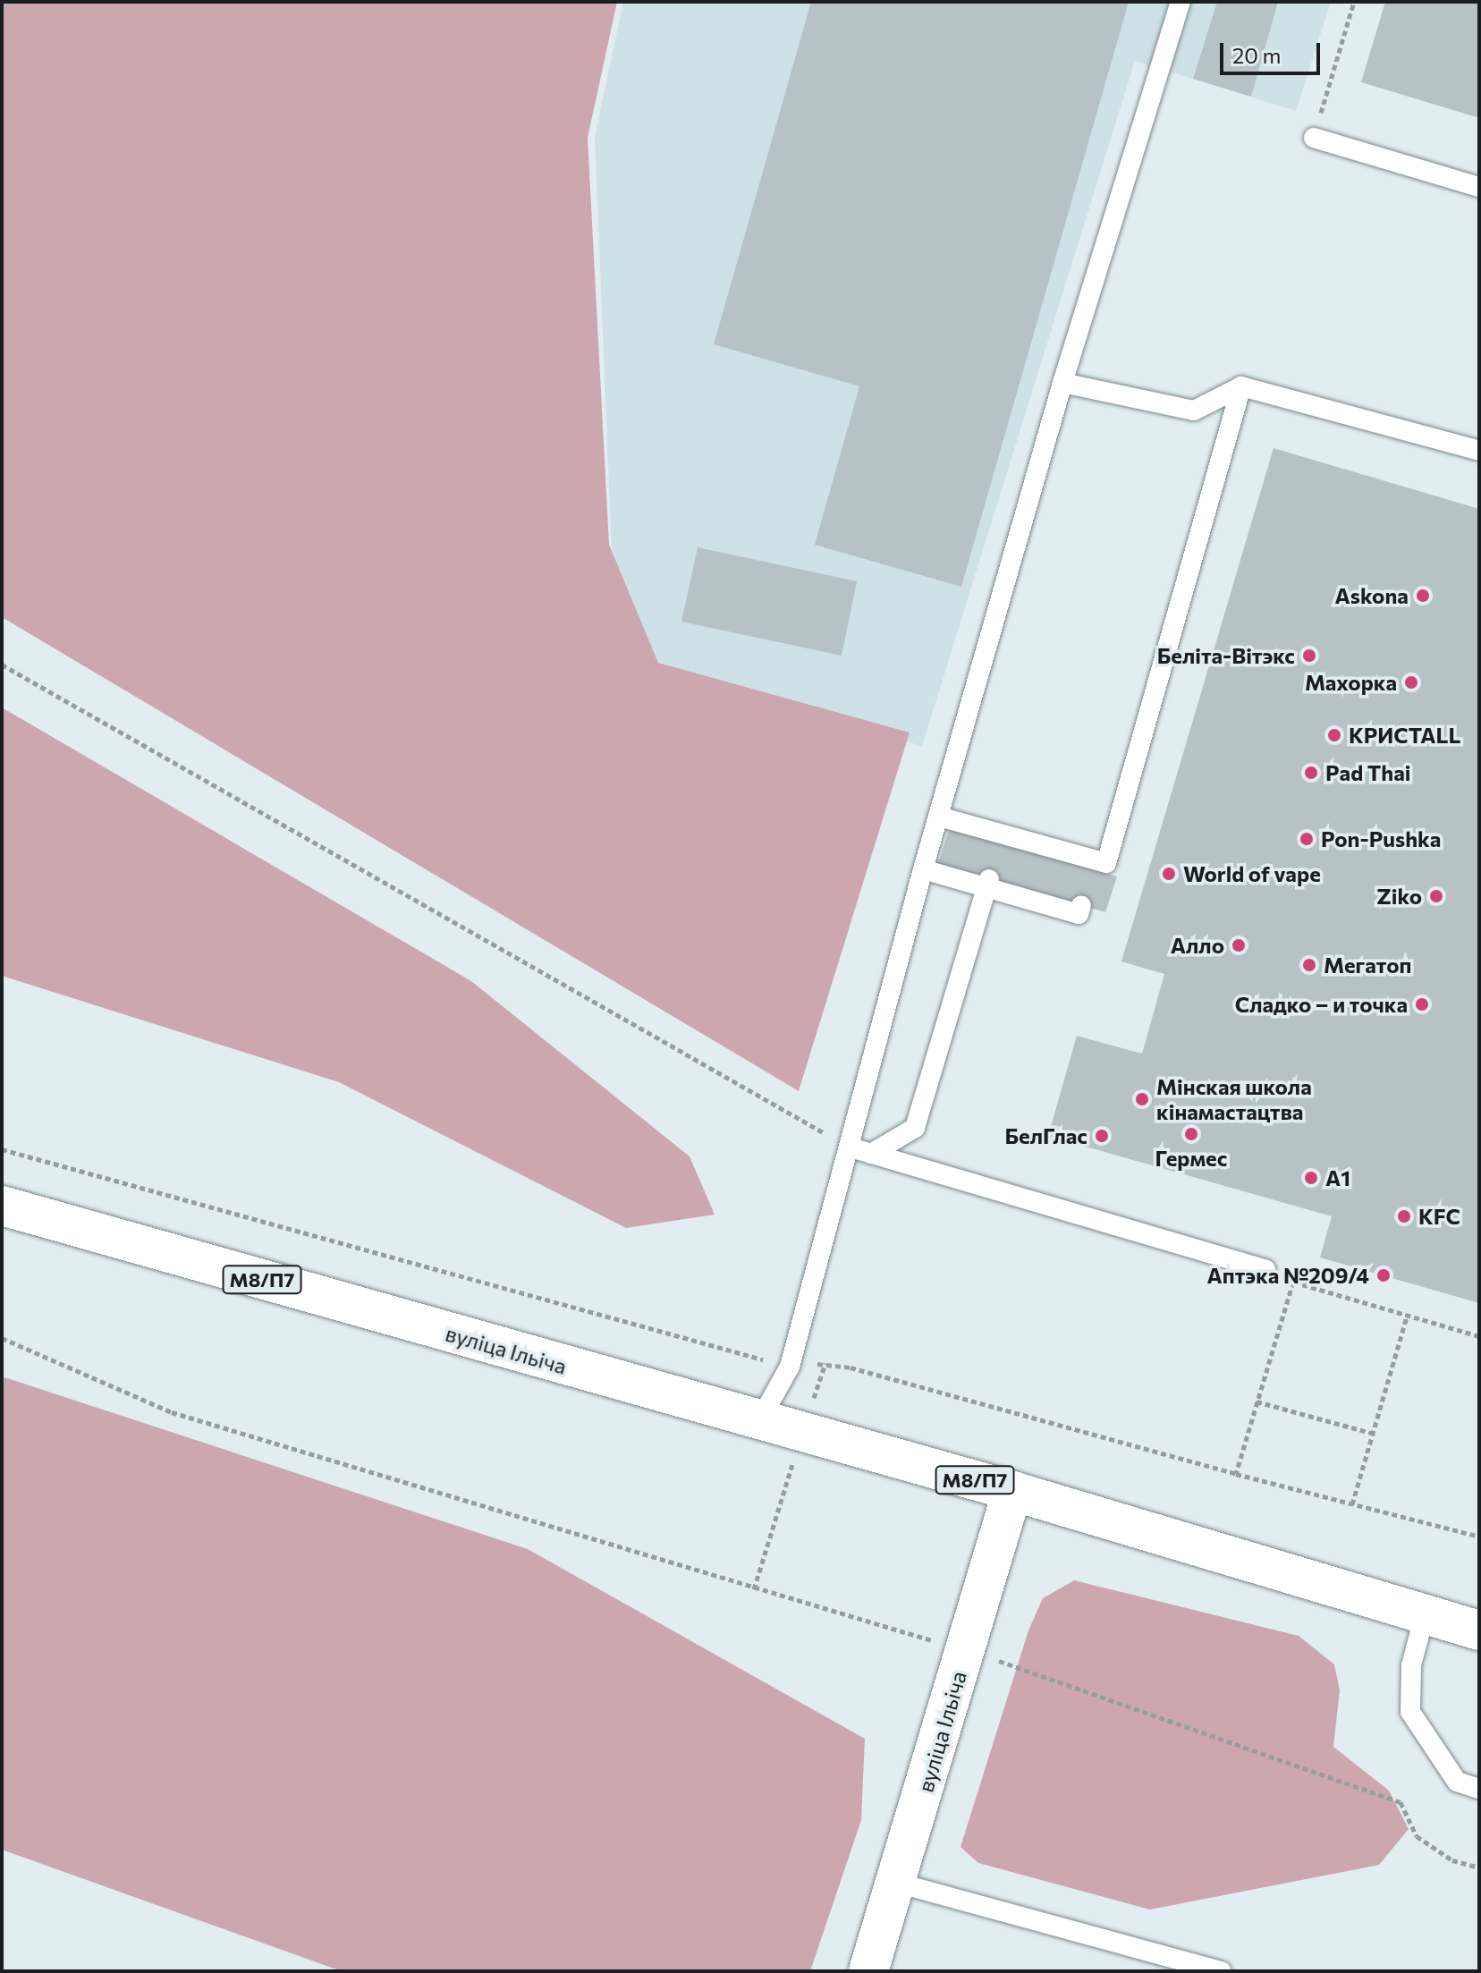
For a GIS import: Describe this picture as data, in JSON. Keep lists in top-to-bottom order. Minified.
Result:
{"streets":{"main road":["М8/П7","вуліца Ільіча"]},"places":["Askona","Беліта-Вітэкс","Махорка","КРИСТАLL","Pad Thai","Pon-Pushka","World of vape","Ziko","Алло","Мегатоп","Сладко – и точка","Мінская школа кінамастацтва","Гермес","БелГлас","A1","KFC","Аптэка №209/4"],"scale_bar":"20 m"}
